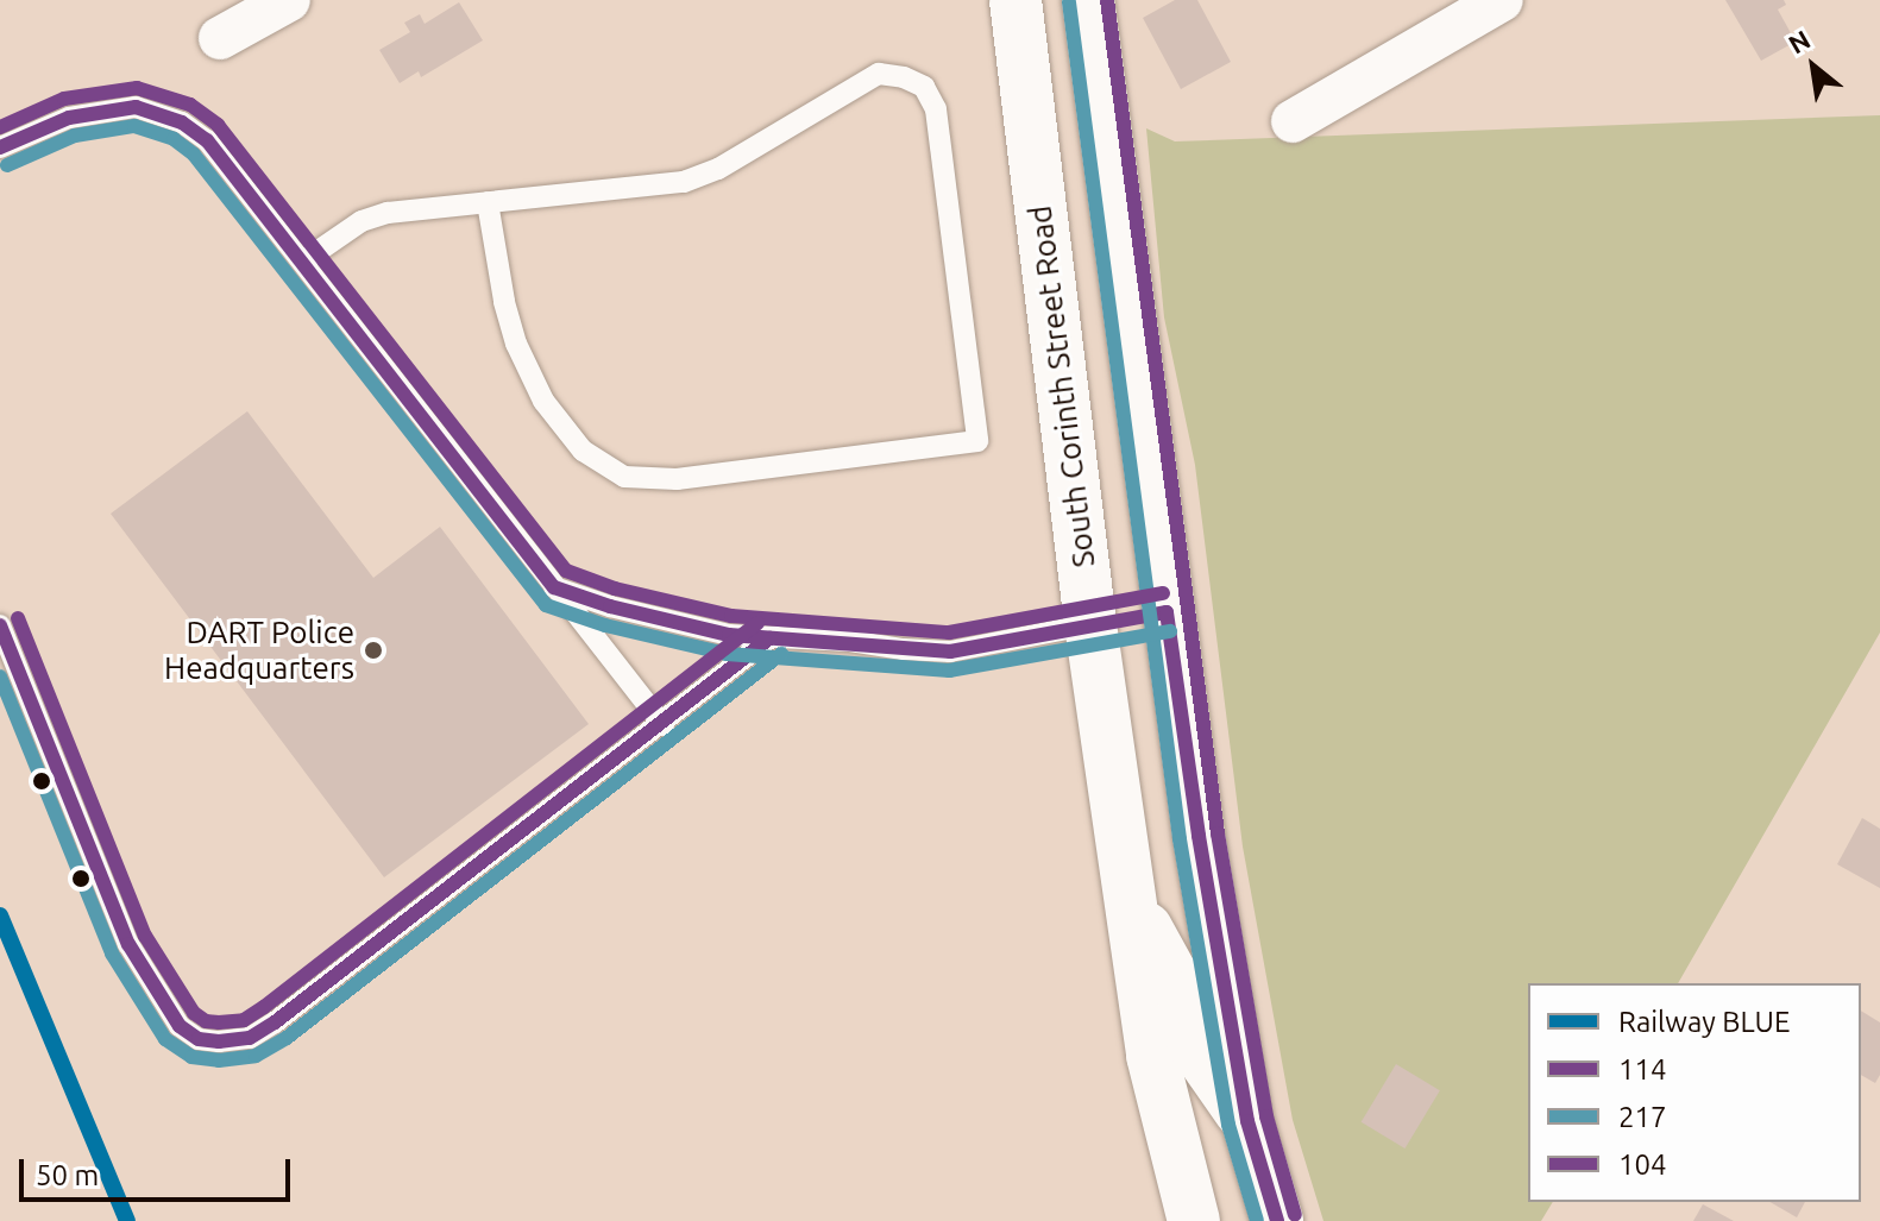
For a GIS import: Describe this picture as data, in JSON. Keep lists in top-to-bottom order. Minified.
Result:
{"streets":{"main road":["South Corinth Street Road"]},"places":["DART Police Headquarters"],"lines":["transit line 104","transit line 217","transit line 114","rail line BLUE"],"legend":["Railway BLUE","114","217","104"],"scale_bar":"50 m","north":"top left"}
